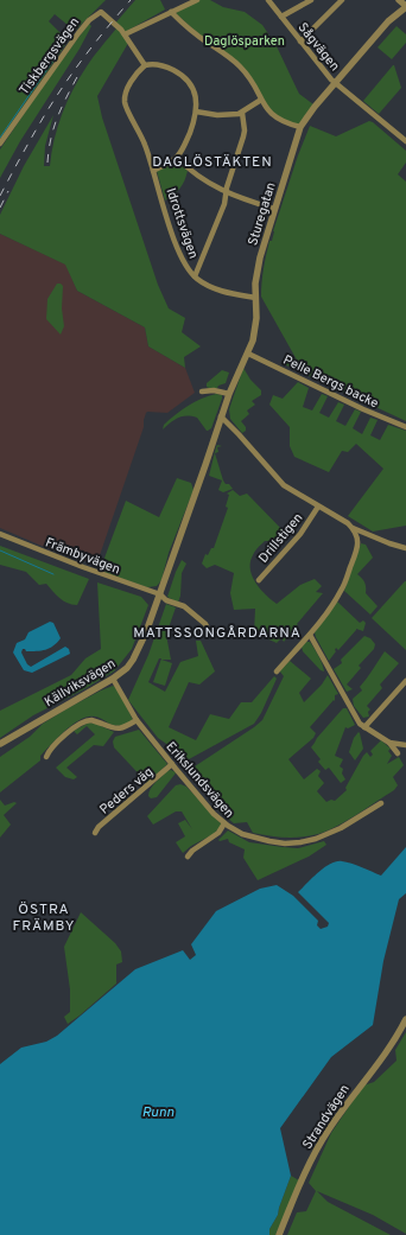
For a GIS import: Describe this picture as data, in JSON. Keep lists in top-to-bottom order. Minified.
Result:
{"streets":{"street":["Sågvägen","Tiskbergsvägen","Sturegatan","Idrottsvägen","Pelle Bergs backe","Drillstigen","Främbyvägen","Källviksvägen","Erikslundsvägen","Peders väg","Strandvägen"]},"crossings":[["Sågvägen","Sturegatan"],["Sturegatan","Idrottsvägen"],["Sturegatan","Pelle Bergs backe"],["Främbyvägen","Källviksvägen"],["Källviksvägen","Erikslundsvägen"],["Erikslundsvägen","Peders väg"]],"districts":["DAGLÖSTÄKTEN","MATTSSONGÅRDARNA","ÖSTRA FRÄMBY"],"water":["Runn"],"parks":["Daglösparken"]}
